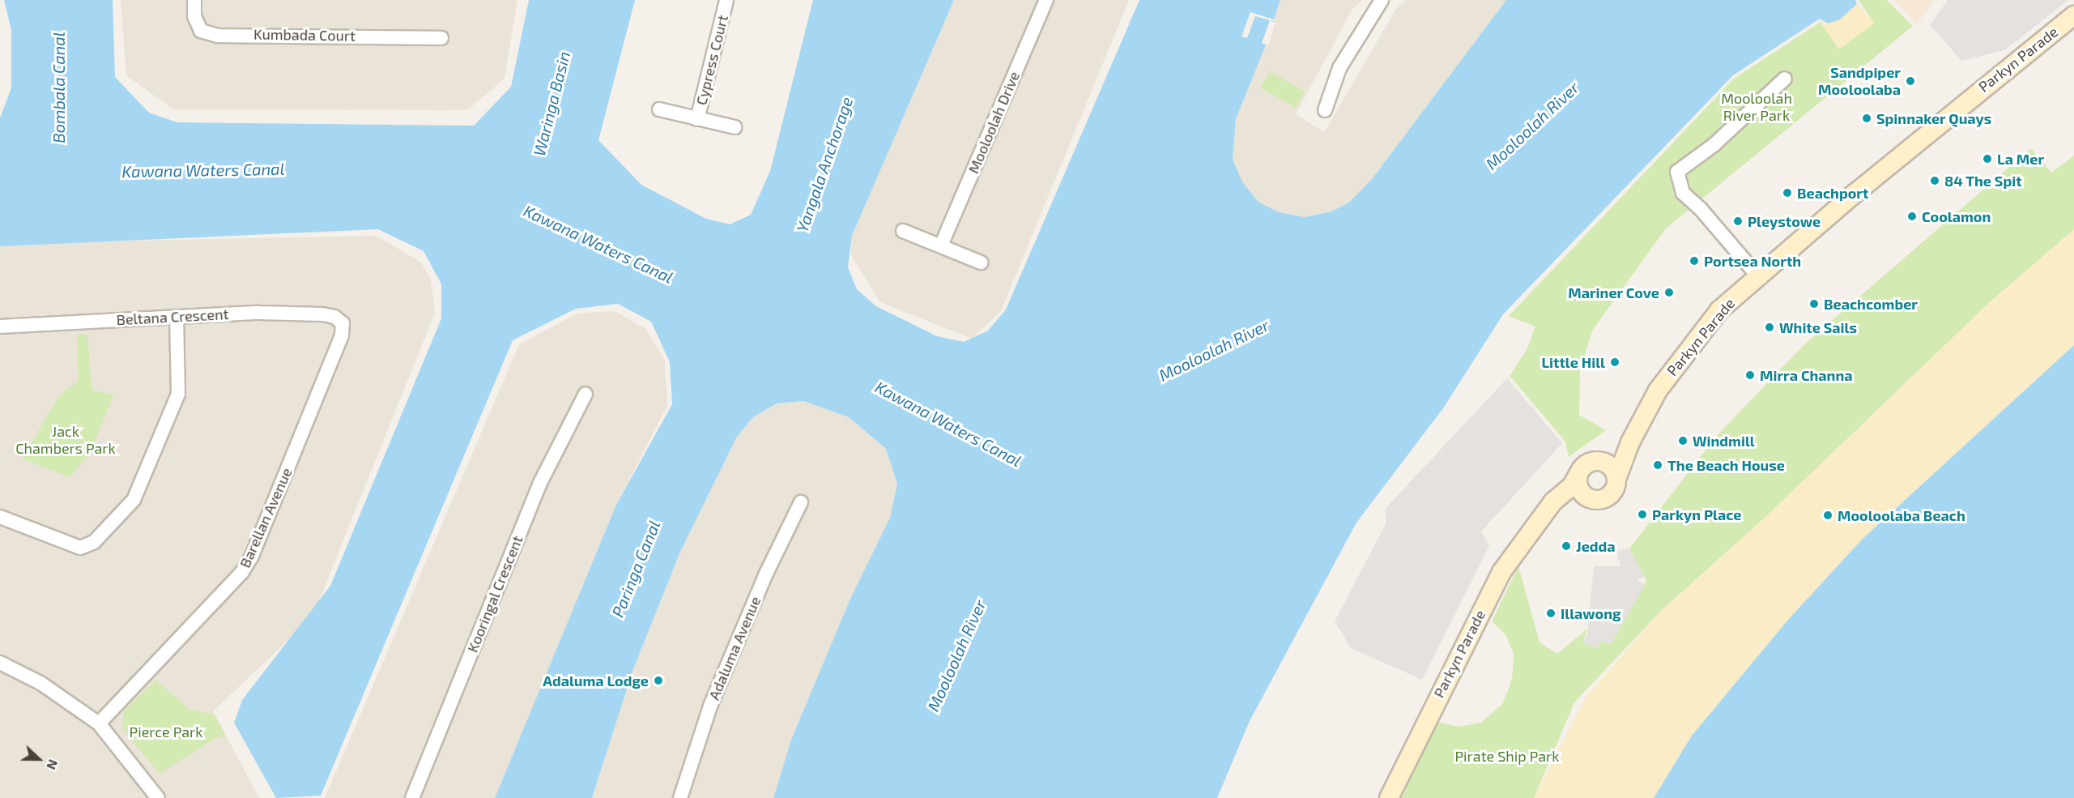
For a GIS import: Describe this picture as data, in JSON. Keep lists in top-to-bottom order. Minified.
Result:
{"streets":{"street":["Kumbada Court","Parkyn Parade","Cypress Court","Mooloolah Drive","Beltana Crescent","Barellan Avenue","Kooringal Crescent","Adaluma Avenue"]},"crossings":[["Beltana Crescent","Barellan Avenue"]],"water":["Bombala Canal","Waringa Basin","Mooloolah River","Yangala Anchorage","Kawana Waters Canal","Paringa Canal"],"parks":["Mooloolah River Park","Jack Chambers Park","Pierce Park","Pirate Ship Park"],"places":["Sandpiper Mooloolaba","Spinnaker Quays","La Mer","84 The Spit","Beachport","Coolamon","Pleystowe","Portsea North","Mariner Cove","Beachcomber","White Sails","Little Hill","Mirra Channa","Windmill","The Beach House","Parkyn Place","Mooloolaba Beach","Jedda","Illawong","Adaluma Lodge"],"north":"right"}
